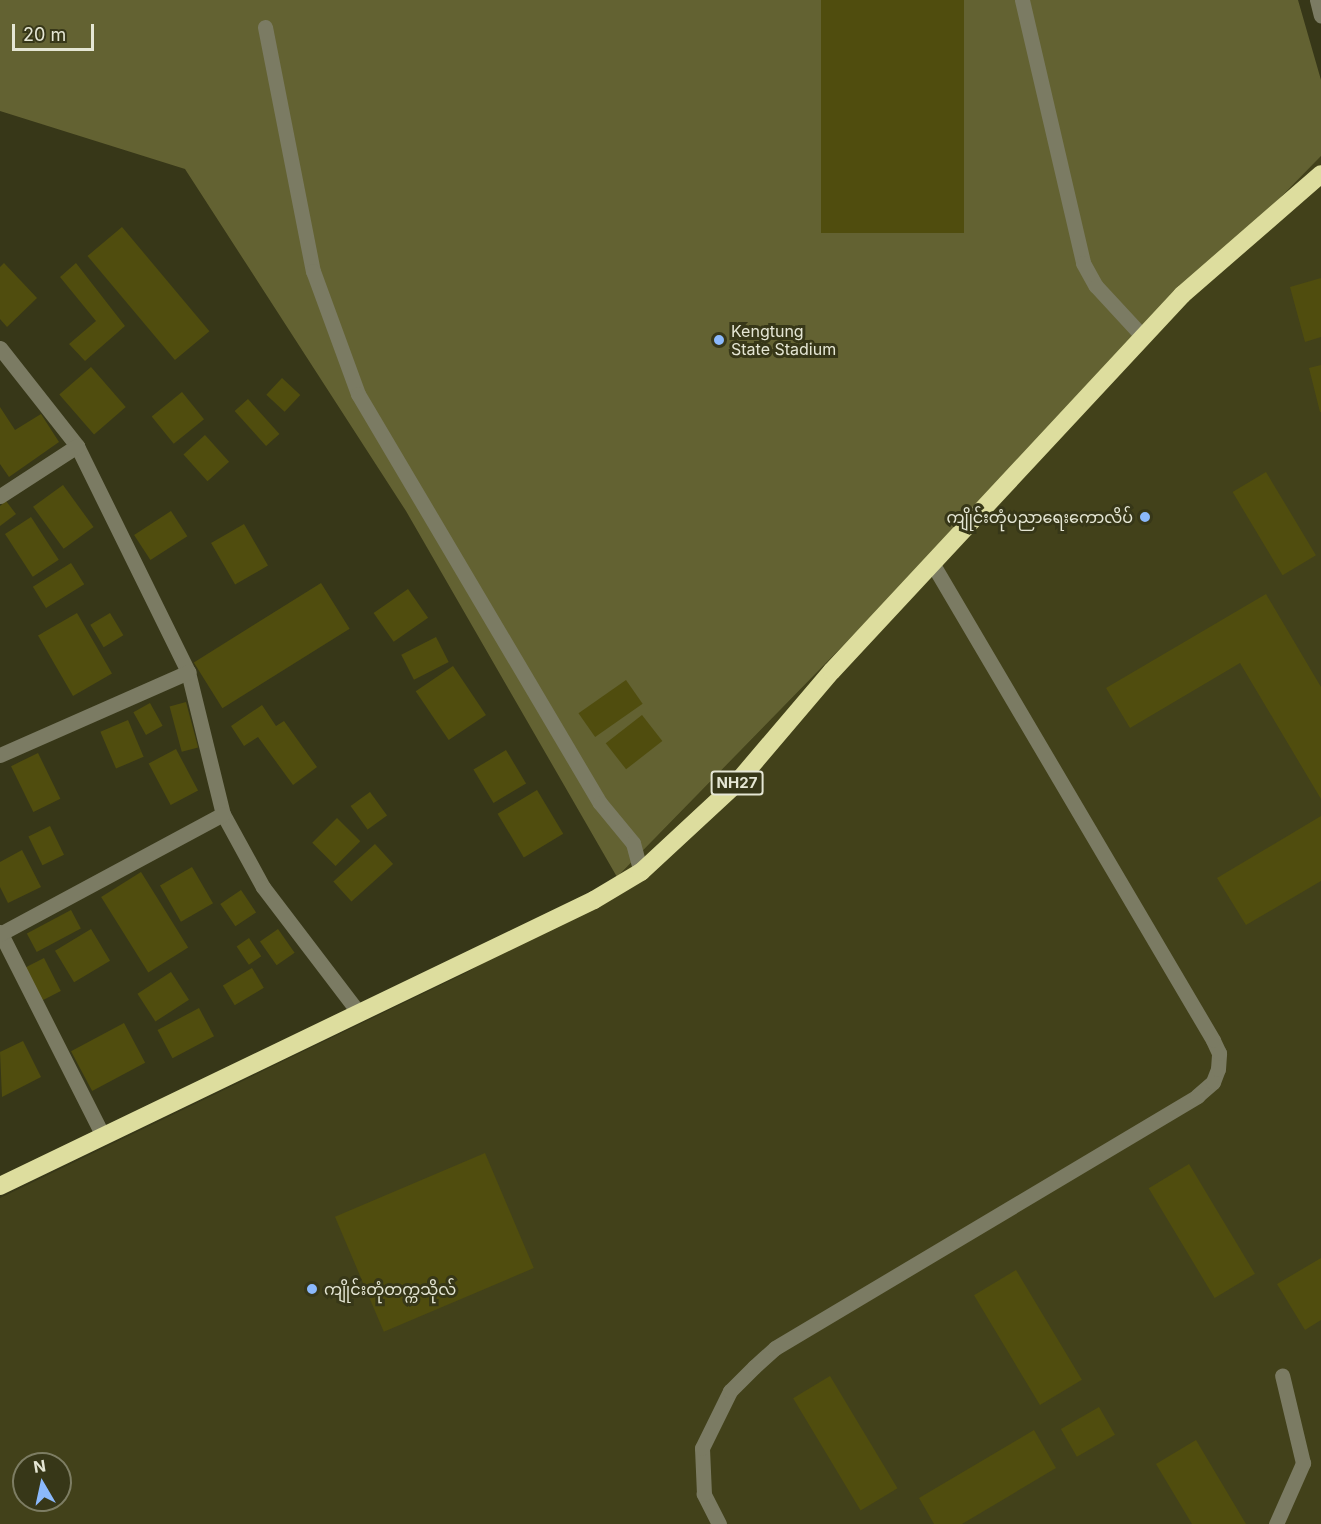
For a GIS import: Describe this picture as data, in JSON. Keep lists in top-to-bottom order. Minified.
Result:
{"streets":{"highway":["NH27"]},"places":["Kengtung State Stadium","ကျိုင်းတုံပညာရေးကောလိပ်","ကျိုင်းတုံတက္ကသိုလ်"],"scale_bar":"20 m","north":"top"}
